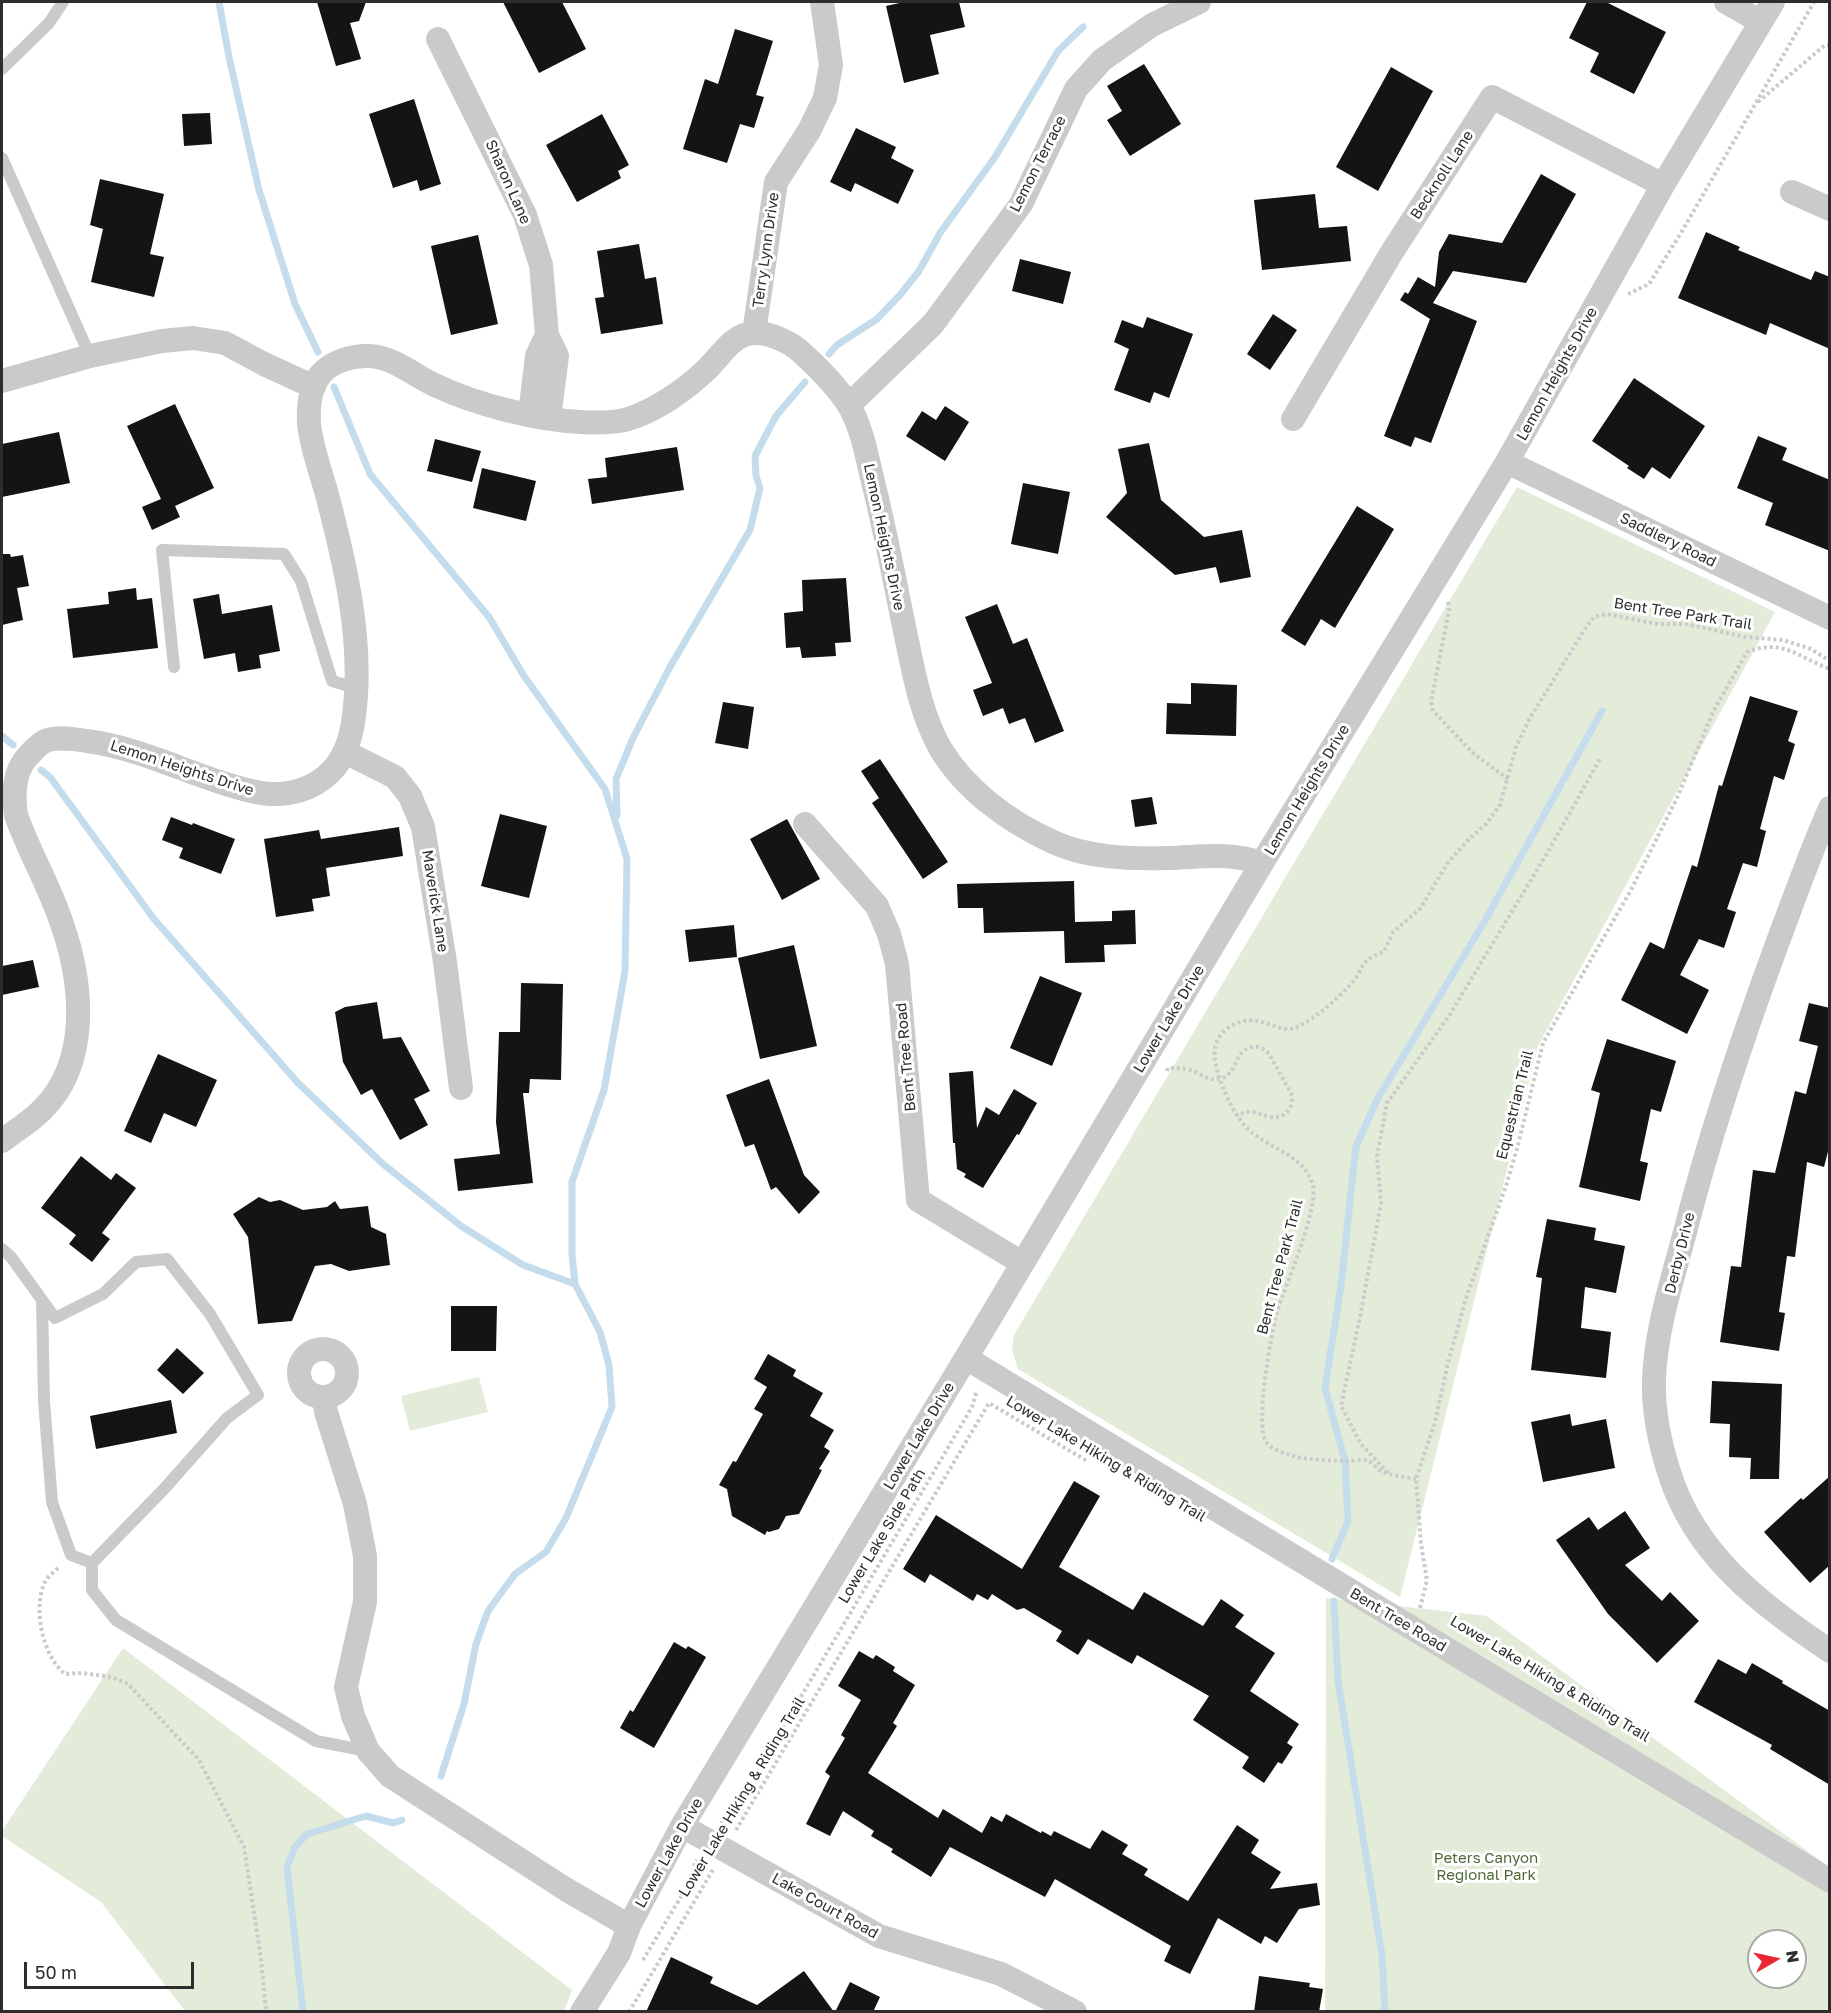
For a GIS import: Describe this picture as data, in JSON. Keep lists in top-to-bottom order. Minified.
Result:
{"streets":{"street":["Lemon Terrace","Becknoll Lane","Sharon Lane","Terry Lynn Drive","Lemon Heights Drive","Saddlery Road","Maverick Lane","Lower Lake Drive","Bent Tree Road","Derby Drive","Lake Court Road"],"path":["Bent Tree Park Trail","Equestrian Trail","Lower Lake Hiking & Riding Trail","Lower Lake Side Path"]},"crossings":[["Lemon Terrace","Lemon Heights Drive"],["Becknoll Lane","Lemon Heights Drive"],["Terry Lynn Drive","Lemon Heights Drive"],["Lemon Heights Drive","Saddlery Road"],["Lemon Heights Drive","Maverick Lane"],["Lemon Heights Drive","Lower Lake Drive"],["Bent Tree Park Trail","Equestrian Trail"],["Lower Lake Drive","Bent Tree Road"],["Lower Lake Drive","Lake Court Road"],["Bent Tree Road","Lower Lake Side Path"],["Lower Lake Hiking & Riding Trail","Lower Lake Side Path"],["Lower Lake Hiking & Riding Trail","Lake Court Road"],["Lower Lake Side Path","Lake Court Road"]],"parks":["Peters Canyon Regional Park"],"scale_bar":"50 m","north":"right"}
